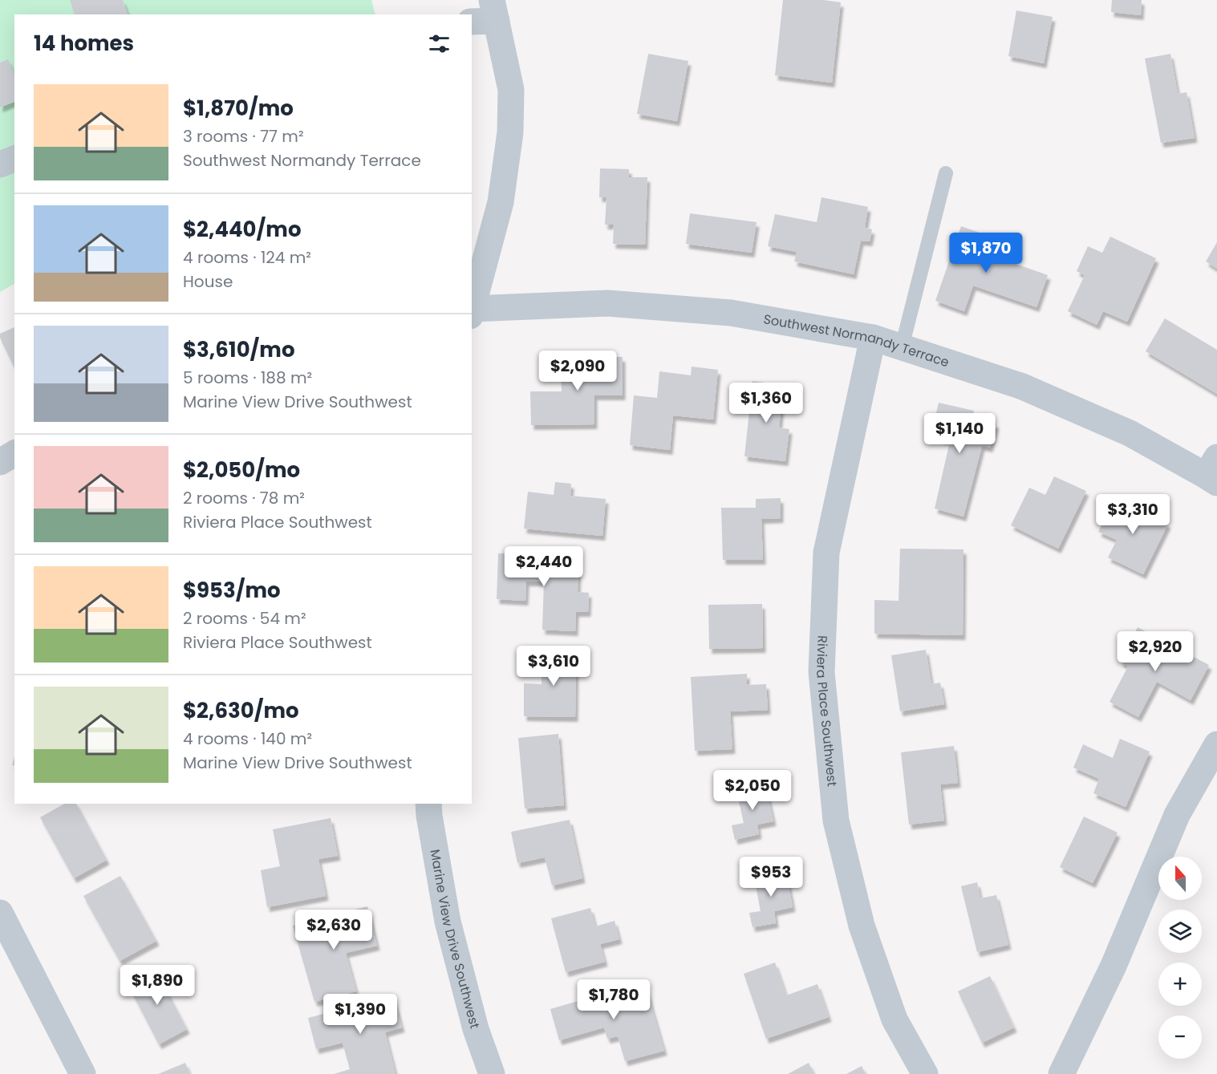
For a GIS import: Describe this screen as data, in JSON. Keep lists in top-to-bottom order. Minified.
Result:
{"streets":{"street":["Southwest Normandy Terrace","Riviera Place Southwest","Marine View Drive Southwest"]},"crossings":[["Southwest Normandy Terrace","Riviera Place Southwest"]],"north":"top","page":{"heading":"14 homes","list":[{"name":"$1,870/mo","note":"3 rooms · 77 m² · Southwest Normandy Terrace"},{"name":"$2,440/mo","note":"4 rooms · 124 m² · House"},{"name":"$3,610/mo","note":"5 rooms · 188 m² · Marine View Drive Southwest"},{"name":"$2,050/mo","note":"2 rooms · 78 m² · Riviera Place Southwest"},{"name":"$953/mo","note":"2 rooms · 54 m² · Riviera Place Southwest"},{"name":"$2,630/mo","note":"4 rooms · 140 m² · Marine View Drive Southwest"}],"price":["$1,870","$2,090","$1,360","$1,140","$3,310","$2,440","$2,920","$3,610","$2,050","$953","$2,630","$1,890","$1,780","$1,390"],"map_buttons":["+","−"]}}
